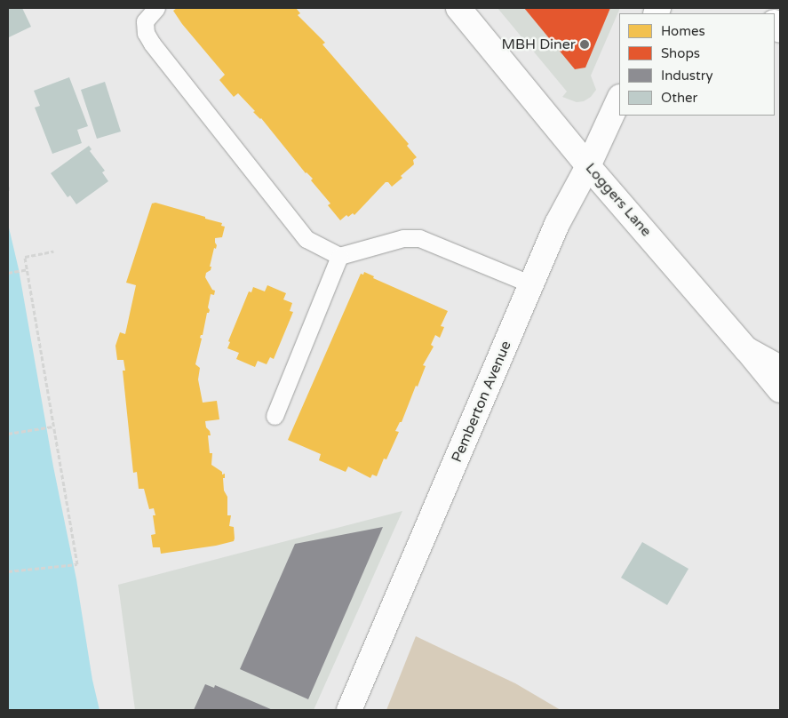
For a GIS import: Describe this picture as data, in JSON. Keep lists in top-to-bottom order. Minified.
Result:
{"streets":{"street":["Loggers Lane","Pemberton Avenue"]},"crossings":[["Loggers Lane","Pemberton Avenue"]],"places":["MBH Diner"],"legend":["Homes","Shops","Industry","Other"]}
